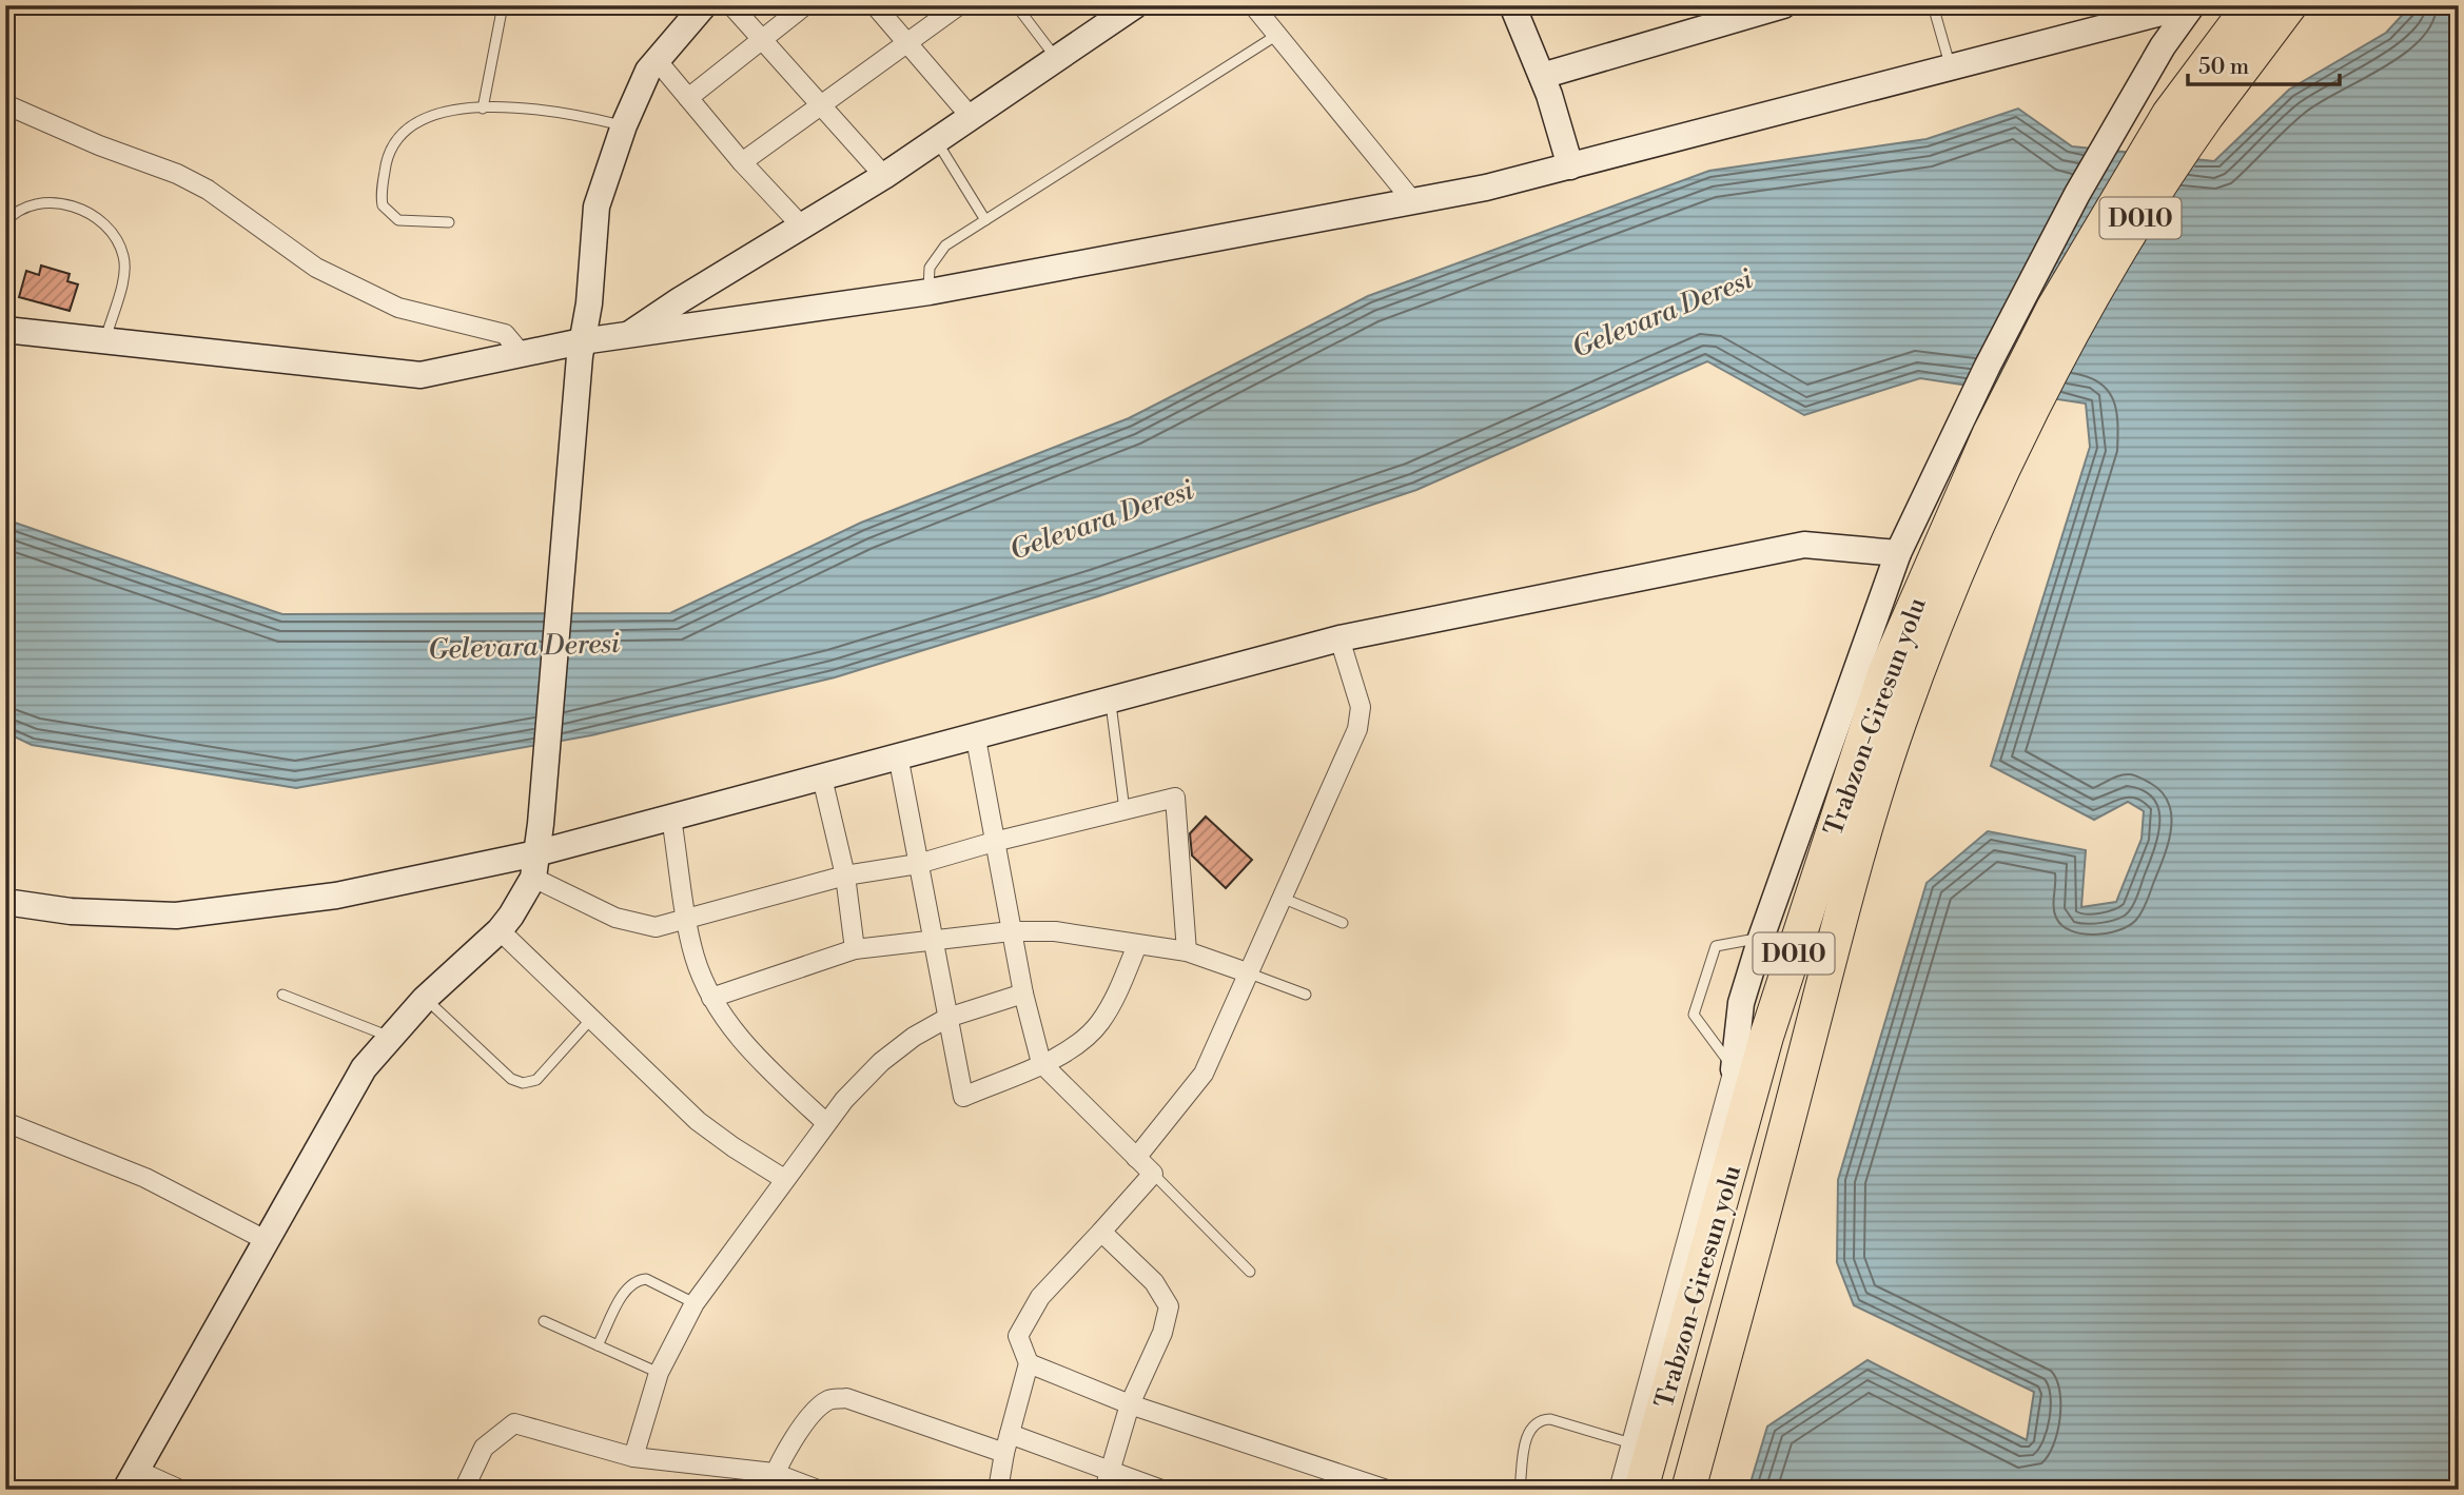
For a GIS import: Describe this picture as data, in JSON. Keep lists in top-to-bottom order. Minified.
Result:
{"streets":{"highway":["D010","Trabzon-Giresun yolu"]},"water":["Gelevara Deresi"],"scale_bar":"50 m"}
